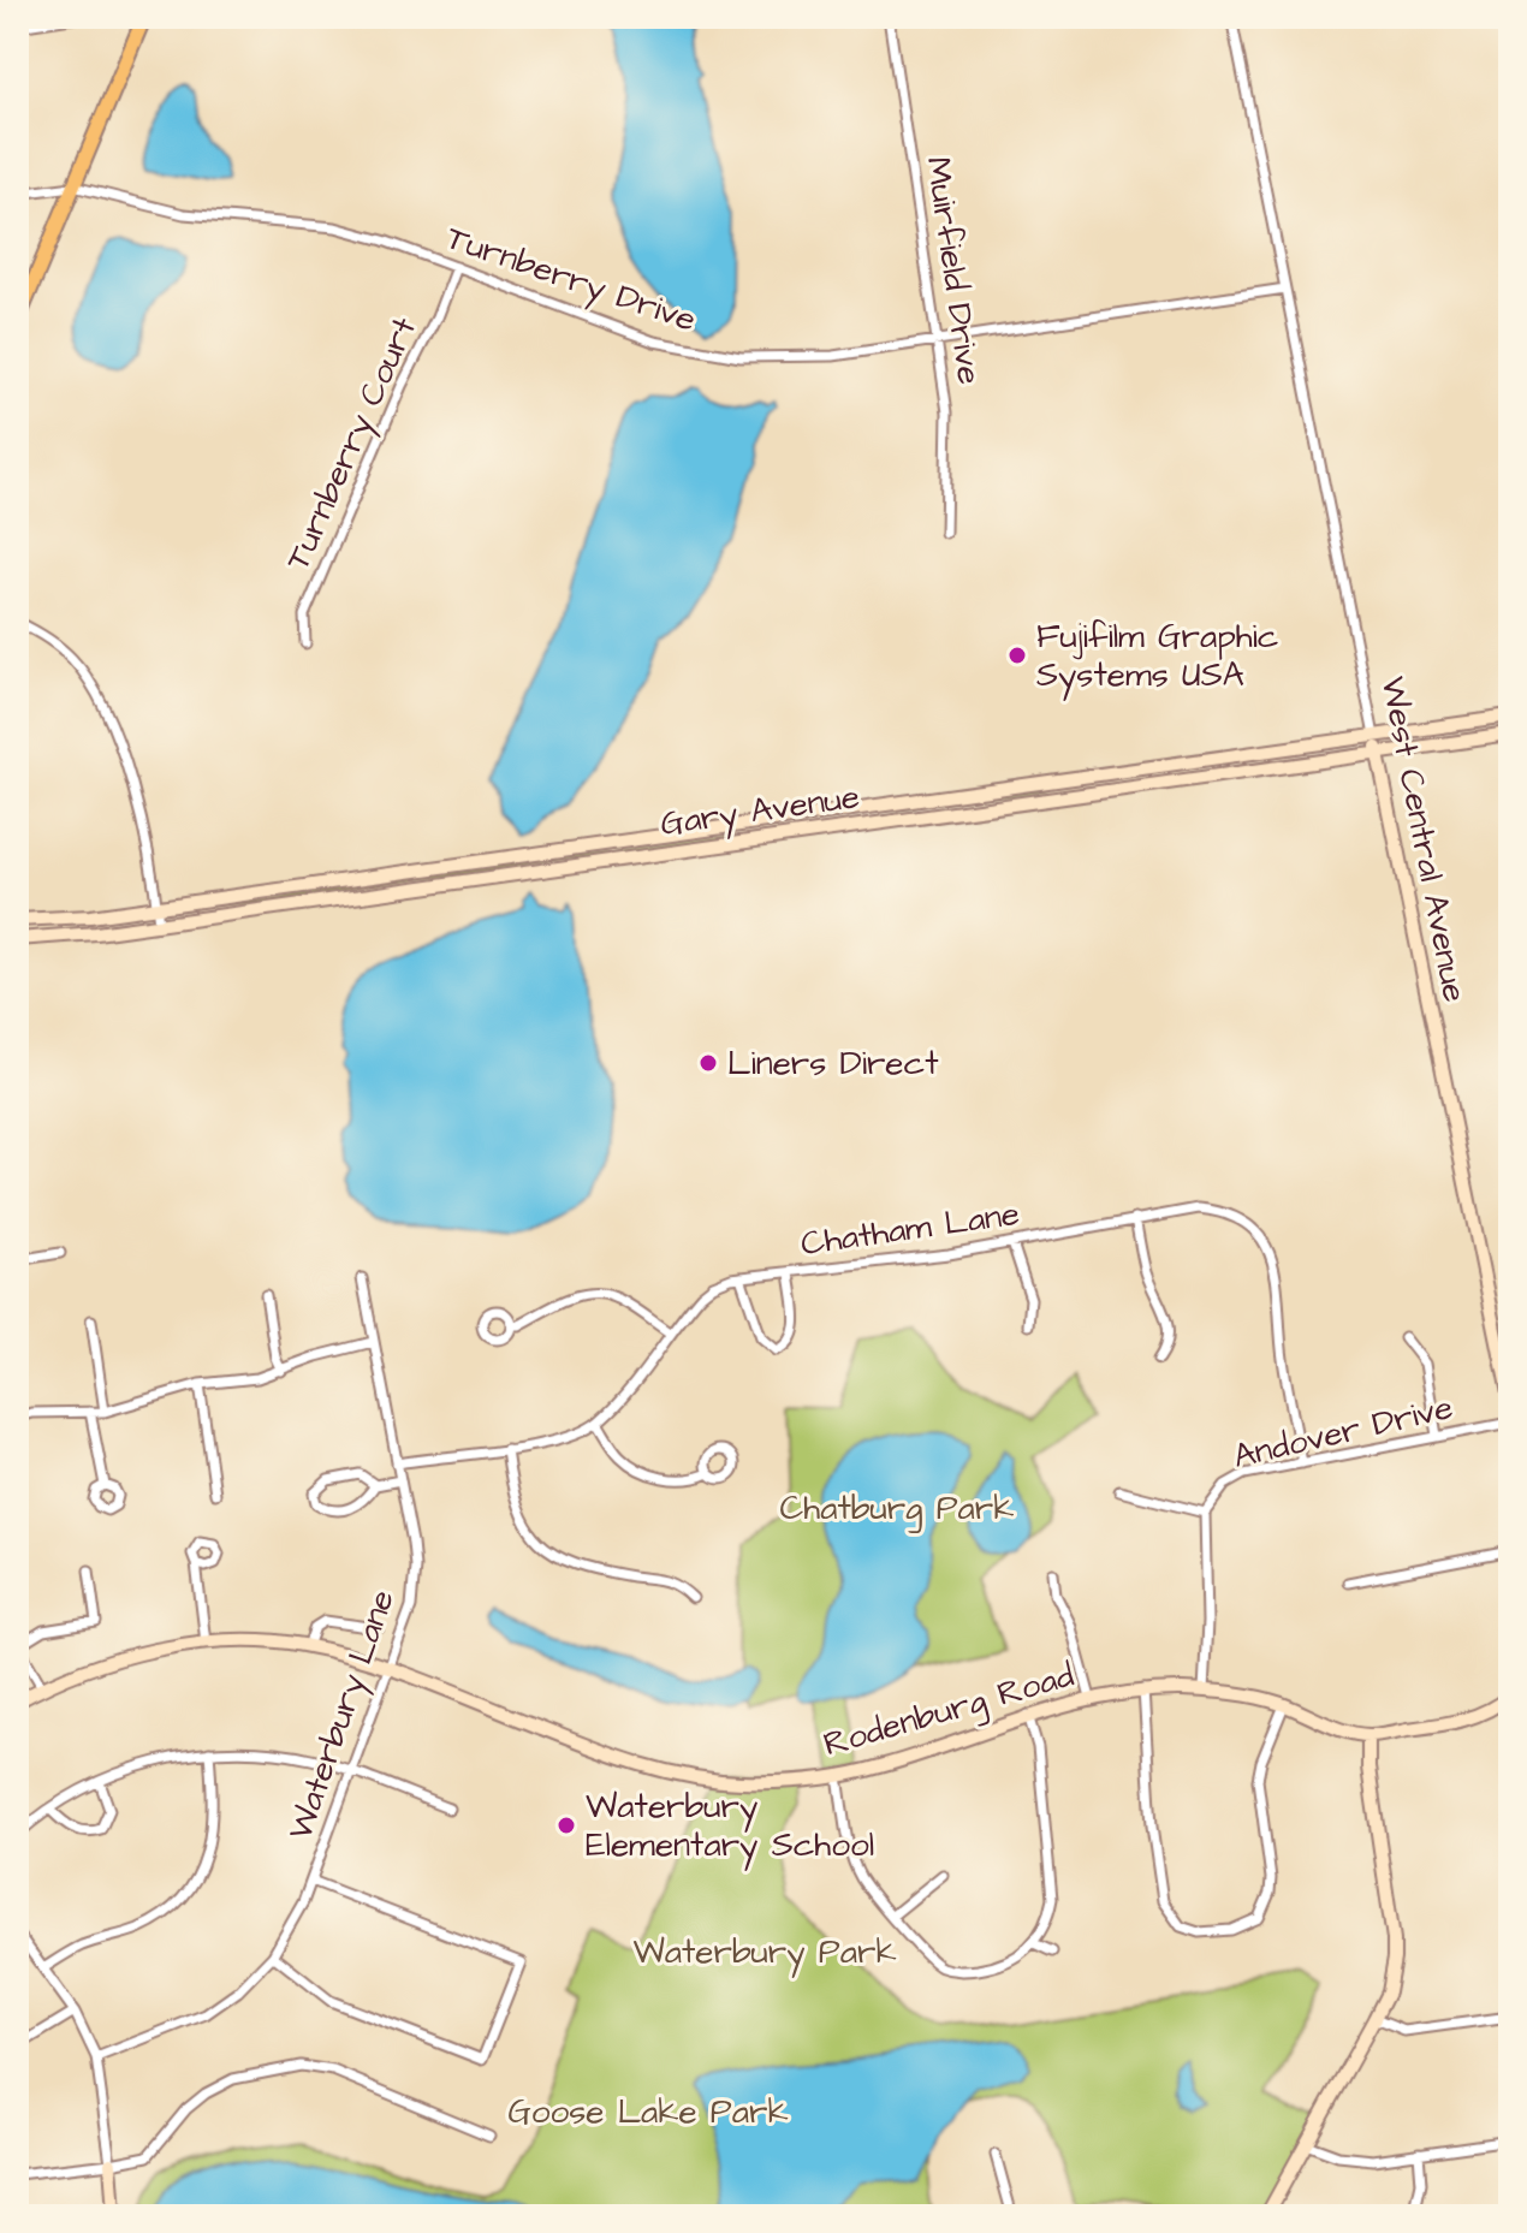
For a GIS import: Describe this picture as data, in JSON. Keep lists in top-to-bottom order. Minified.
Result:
{"streets":{"main road":["Gary Avenue","West Central Avenue","Rodenburg Road"],"street":["Muirfield Drive","Turnberry Drive","Turnberry Court","Chatham Lane","Andover Drive","Waterbury Lane"]},"crossings":[["Muirfield Drive","Turnberry Drive"],["Turnberry Drive","Turnberry Court"],["Turnberry Drive","West Central Avenue"],["Gary Avenue","West Central Avenue"],["Chatham Lane","Andover Drive"],["Chatham Lane","Waterbury Lane"],["Andover Drive","Rodenburg Road"],["Rodenburg Road","Waterbury Lane"]],"parks":["Chatburg Park","Waterbury Park","Goose Lake Park"],"places":["Fujifilm Graphic Systems USA","Liners Direct","Waterbury Elementary School"]}
